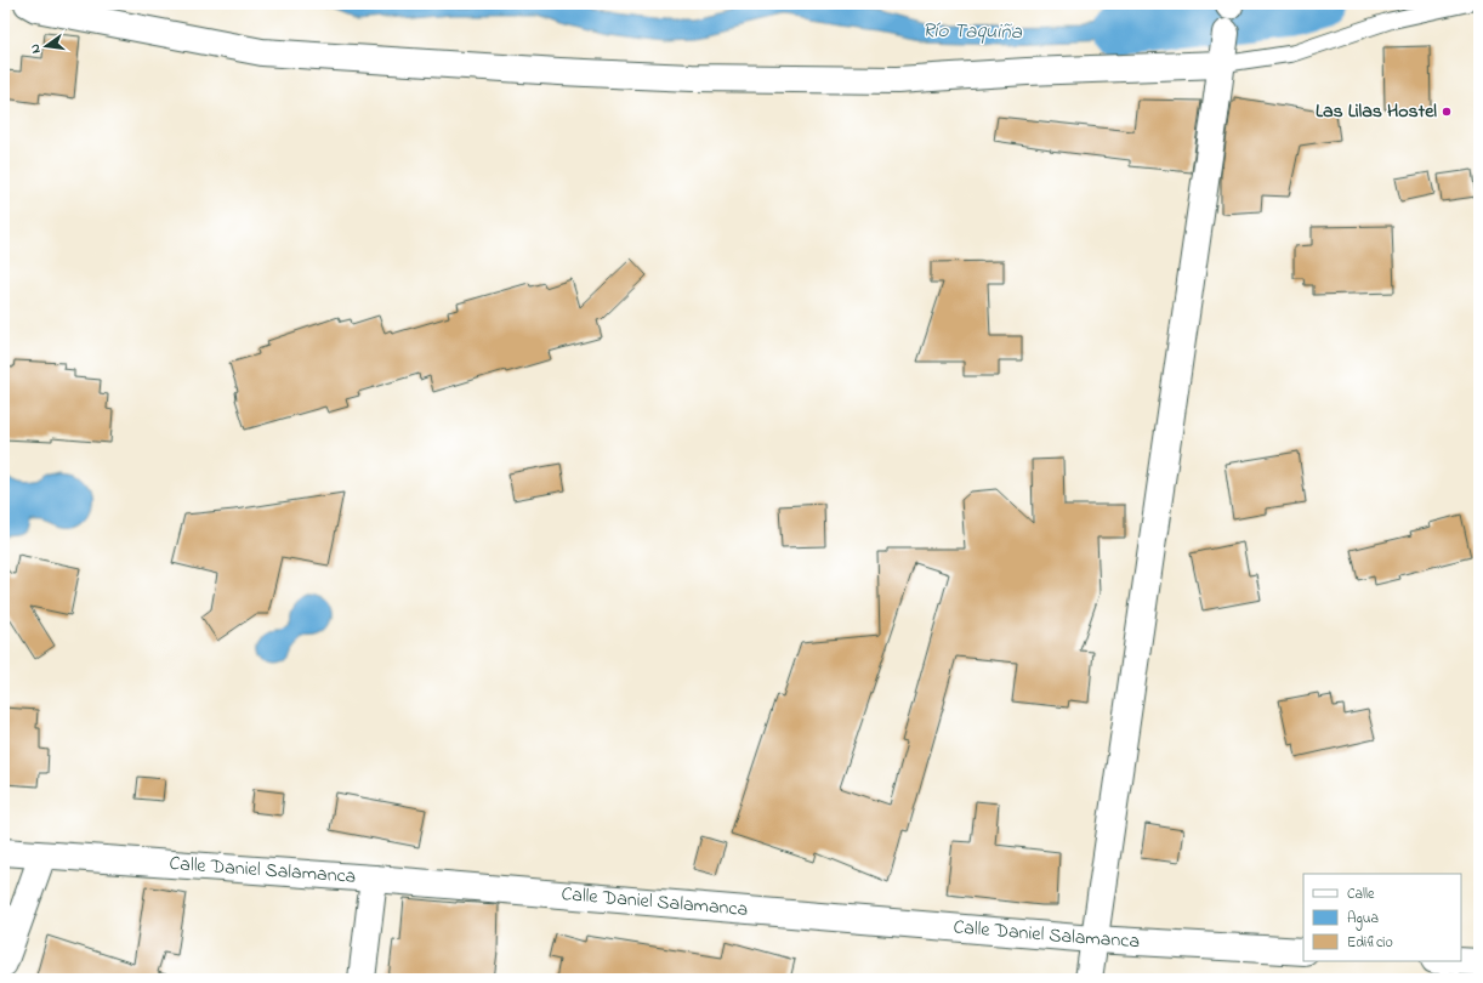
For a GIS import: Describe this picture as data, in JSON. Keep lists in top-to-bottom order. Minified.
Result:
{"streets":{"street":["Calle Daniel Salamanca"]},"water":["Río Taquiña"],"places":["Las Lilas Hostel"],"legend":["Calle","Agua","Edificio"],"north":"left"}
